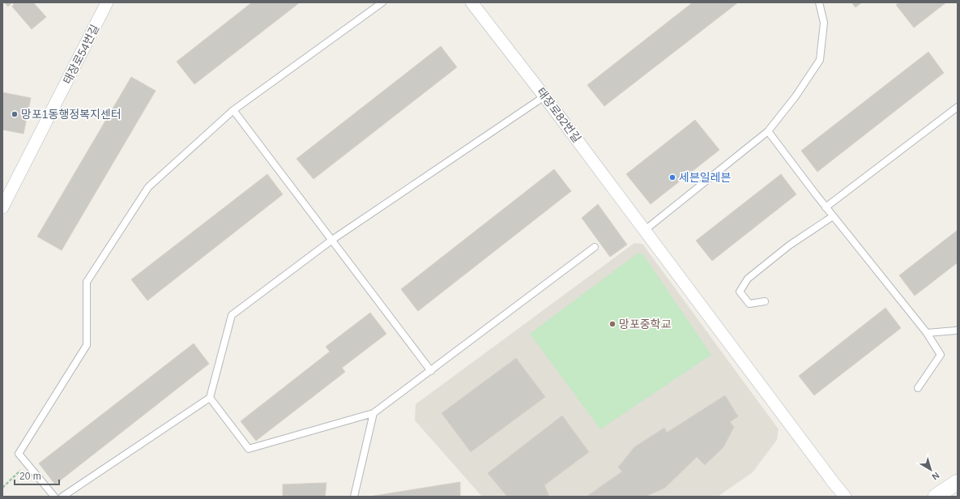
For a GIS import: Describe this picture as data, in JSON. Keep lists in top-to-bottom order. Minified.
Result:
{"streets":{"street":["태장로54번길","태장로82번길"]},"places":["망포1동행정복지센터","세븐일레븐","망포중학교"],"scale_bar":"20 m","north":"bottom right"}
